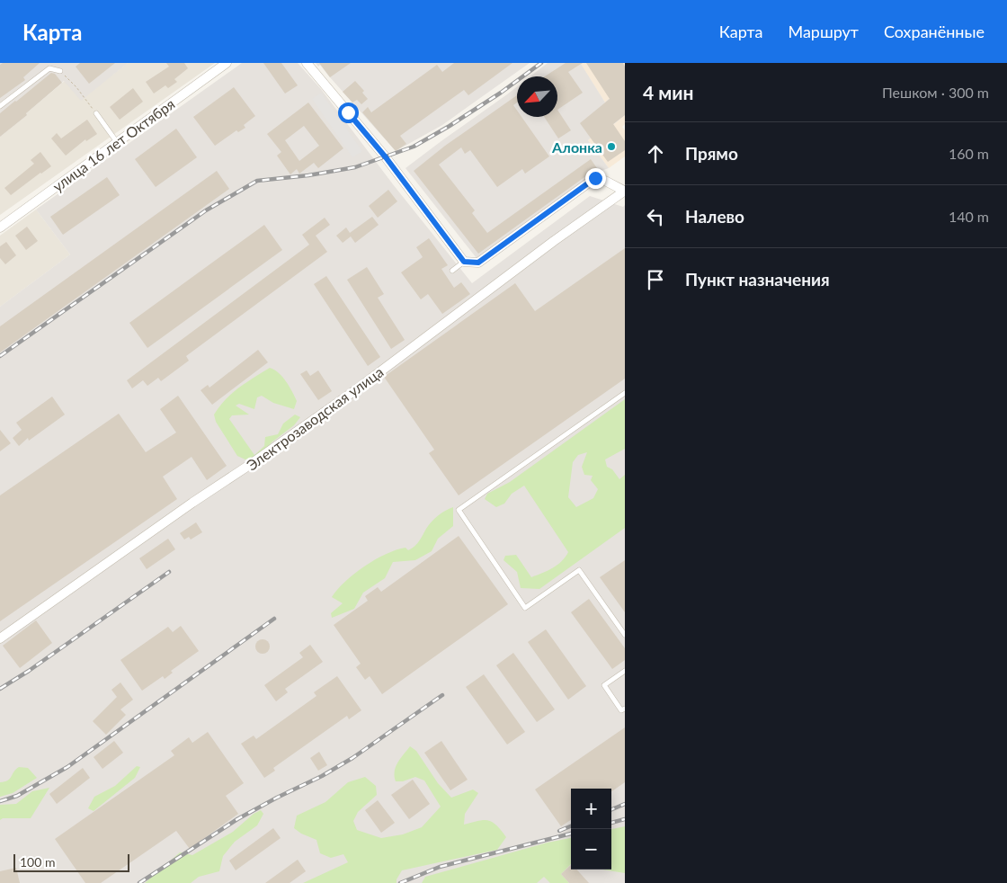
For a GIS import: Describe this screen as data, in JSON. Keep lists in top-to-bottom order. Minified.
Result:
{"streets":{"street":["улица 16 лет Октября","Электрозаводская улица"]},"places":["Алонка"],"scale_bar":"100 m","north":"bottom left","page":{"header":"Карта","nav":["Карта","Маршрут","Сохранённые"],"heading":["4 мин","Пешком · 300 m"],"list":[["Прямо","160 m"],["Налево","140 m"],"Пункт назначения"],"map_buttons":["+","−"],"scale":"100 m"}}
